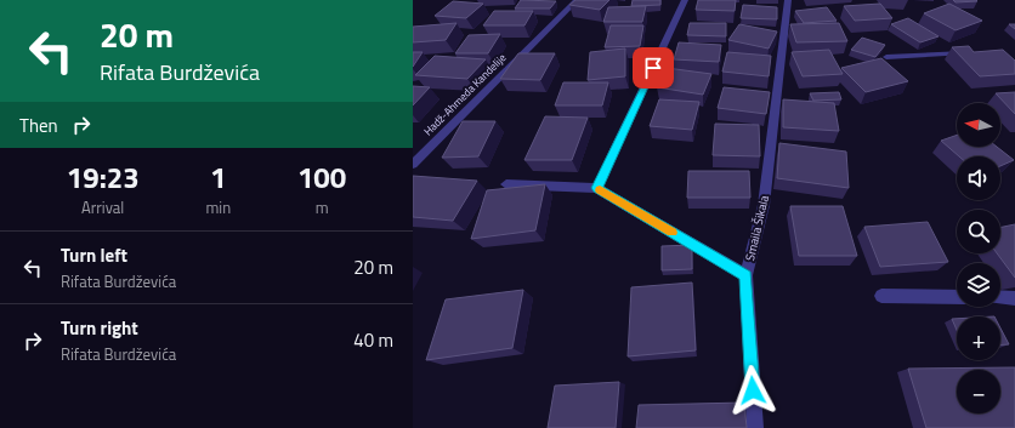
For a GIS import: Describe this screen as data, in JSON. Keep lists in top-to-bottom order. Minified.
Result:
{"streets":{"street":["Hadž-Ahmeda Kandelije","Smaila Šikala"]},"north":"left","page":{"turn":["20 m","Rifata Burdževića"],"then":"Then","map_buttons":["+","−"],"eta":["19:23","Arrival","1","min","100","m"],"list":[{"name":"Turn left","note":"Rifata Burdževića","value":"20 m"},{"name":"Turn right","note":"Rifata Burdževića","value":"40 m"}]}}
